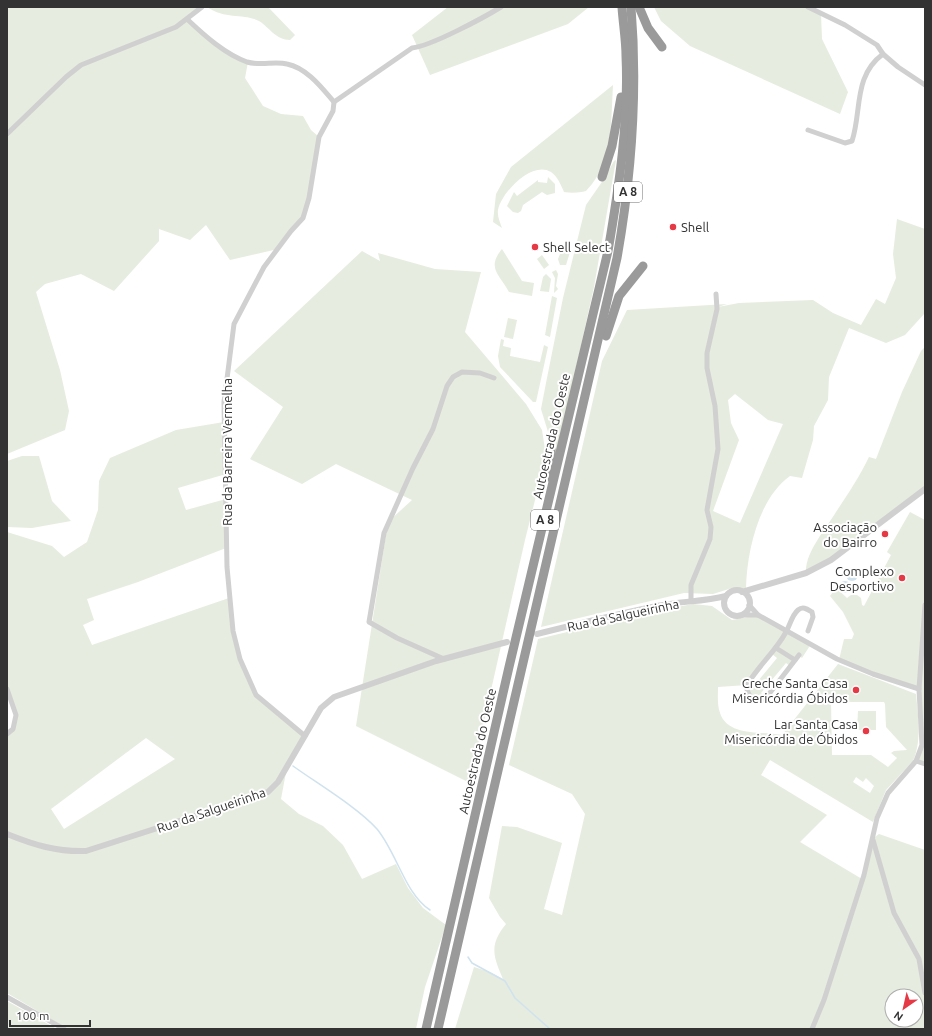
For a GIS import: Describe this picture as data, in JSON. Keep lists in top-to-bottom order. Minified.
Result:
{"streets":{"highway":["A 8","Autoestrada do Oeste"],"street":["Rua da Barreira Vermelha","Rua da Salgueirinha"]},"crossings":[["Rua da Barreira Vermelha","Rua da Salgueirinha"]],"places":["Shell","Shell Select","Associação do Bairro","Complexo Desportivo","Creche Santa Casa Misericórdia Óbidos","Lar Santa Casa Misericórdia de Óbidos"],"scale_bar":"100 m","north":"bottom left"}
